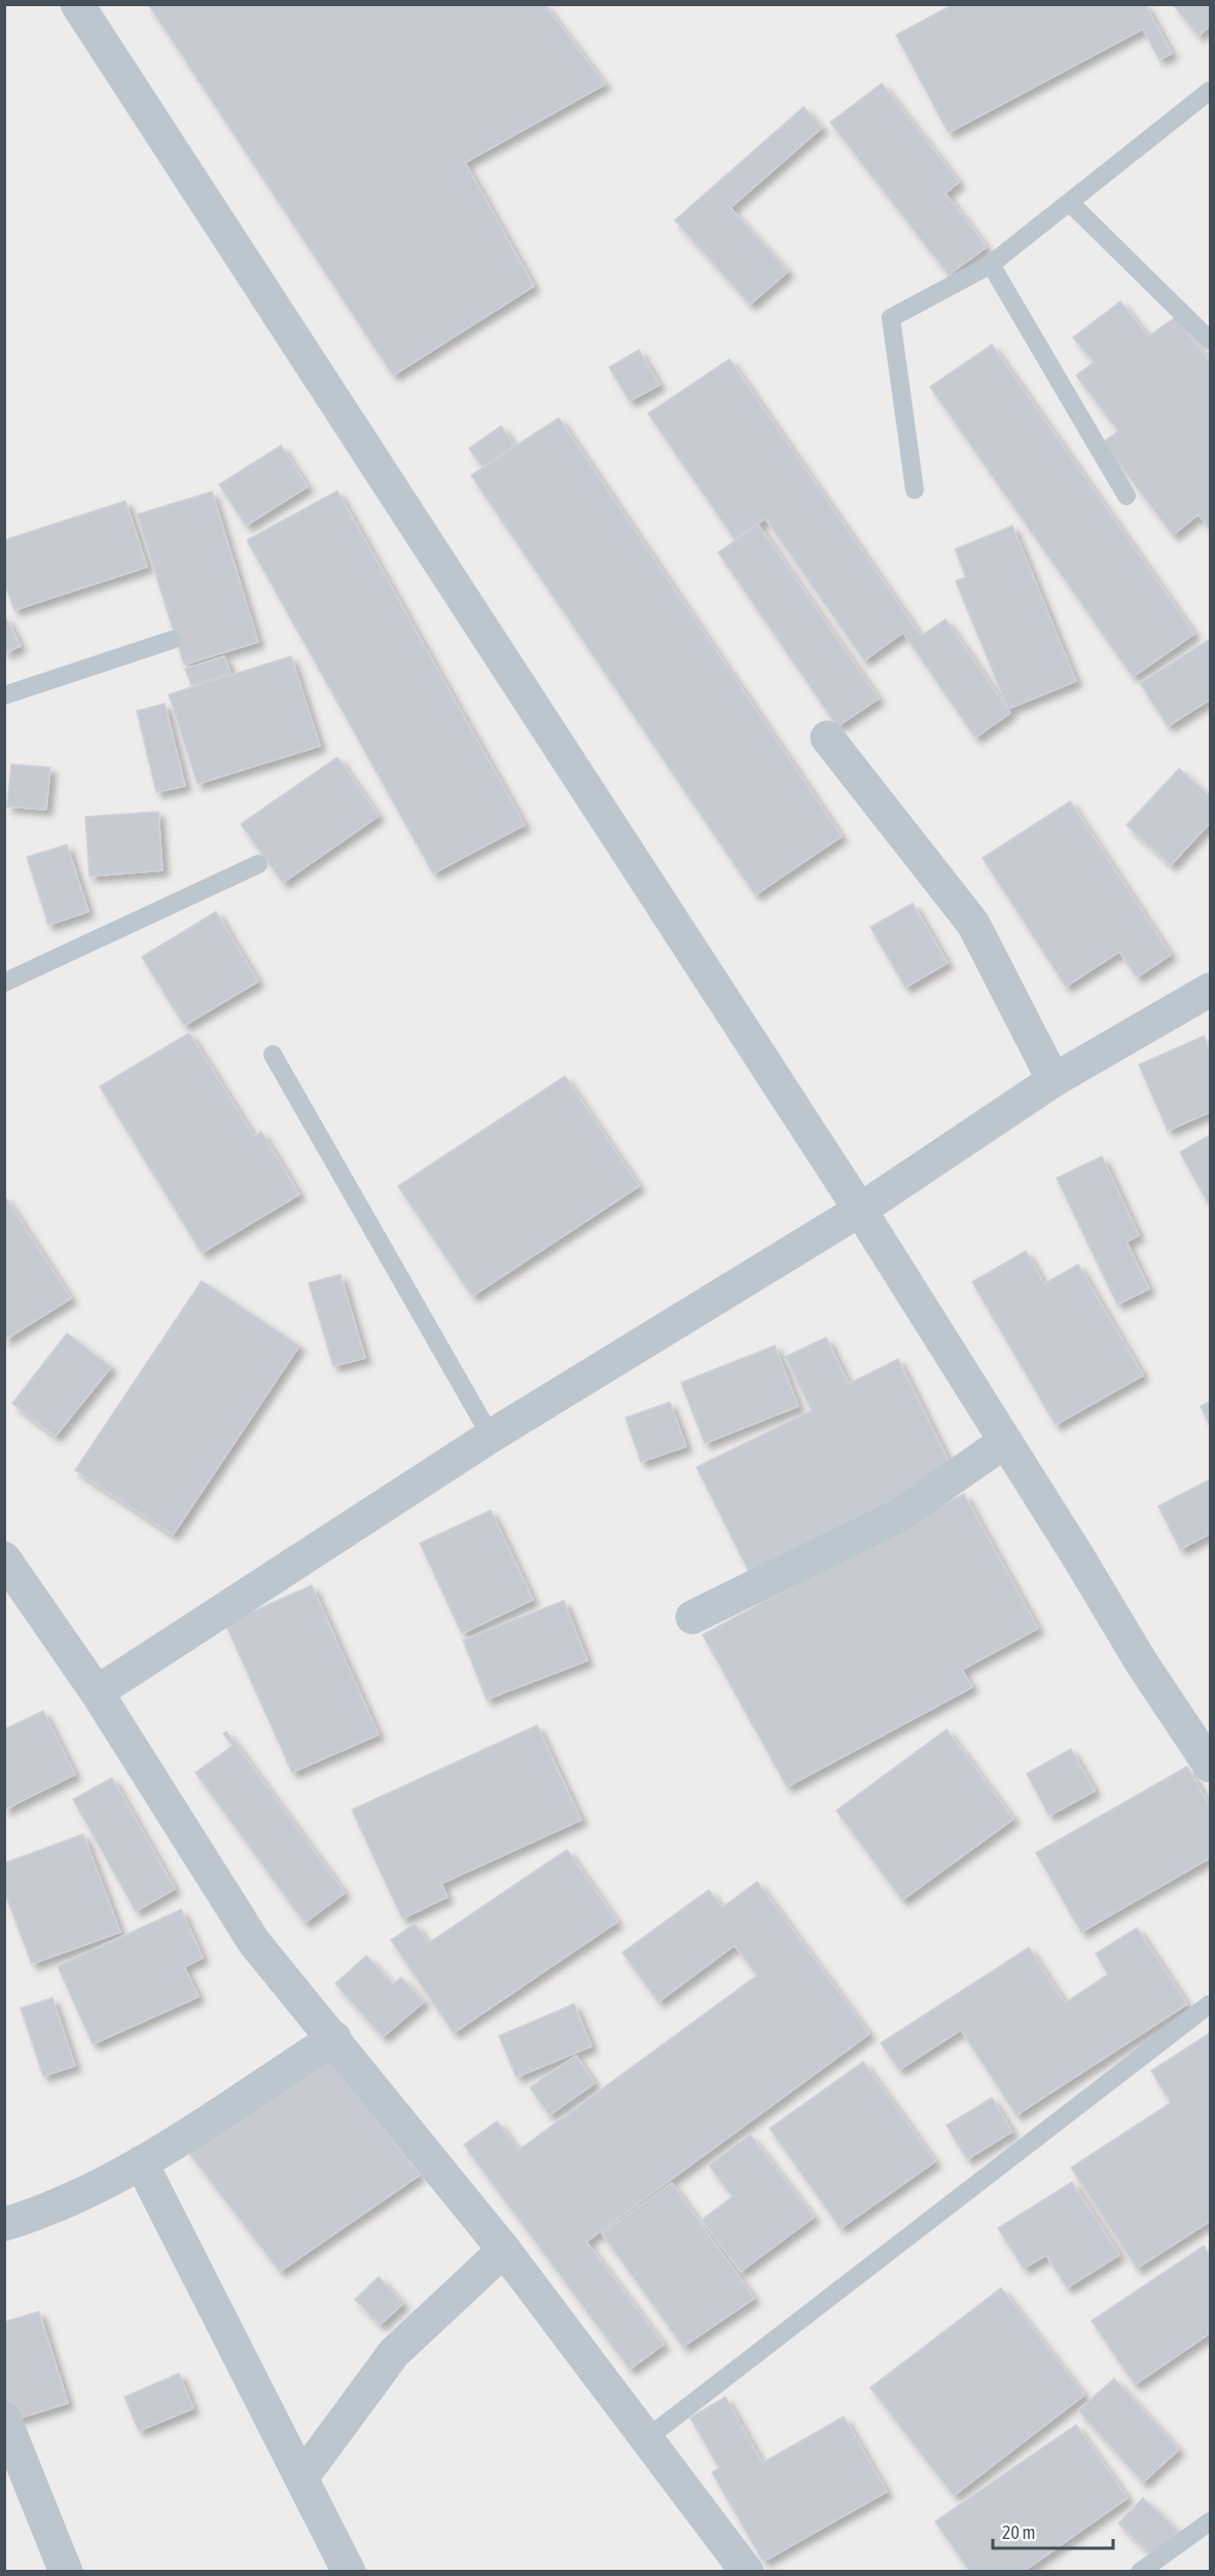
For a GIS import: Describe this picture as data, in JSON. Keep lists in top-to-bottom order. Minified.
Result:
{"scale_bar":"20 m"}
